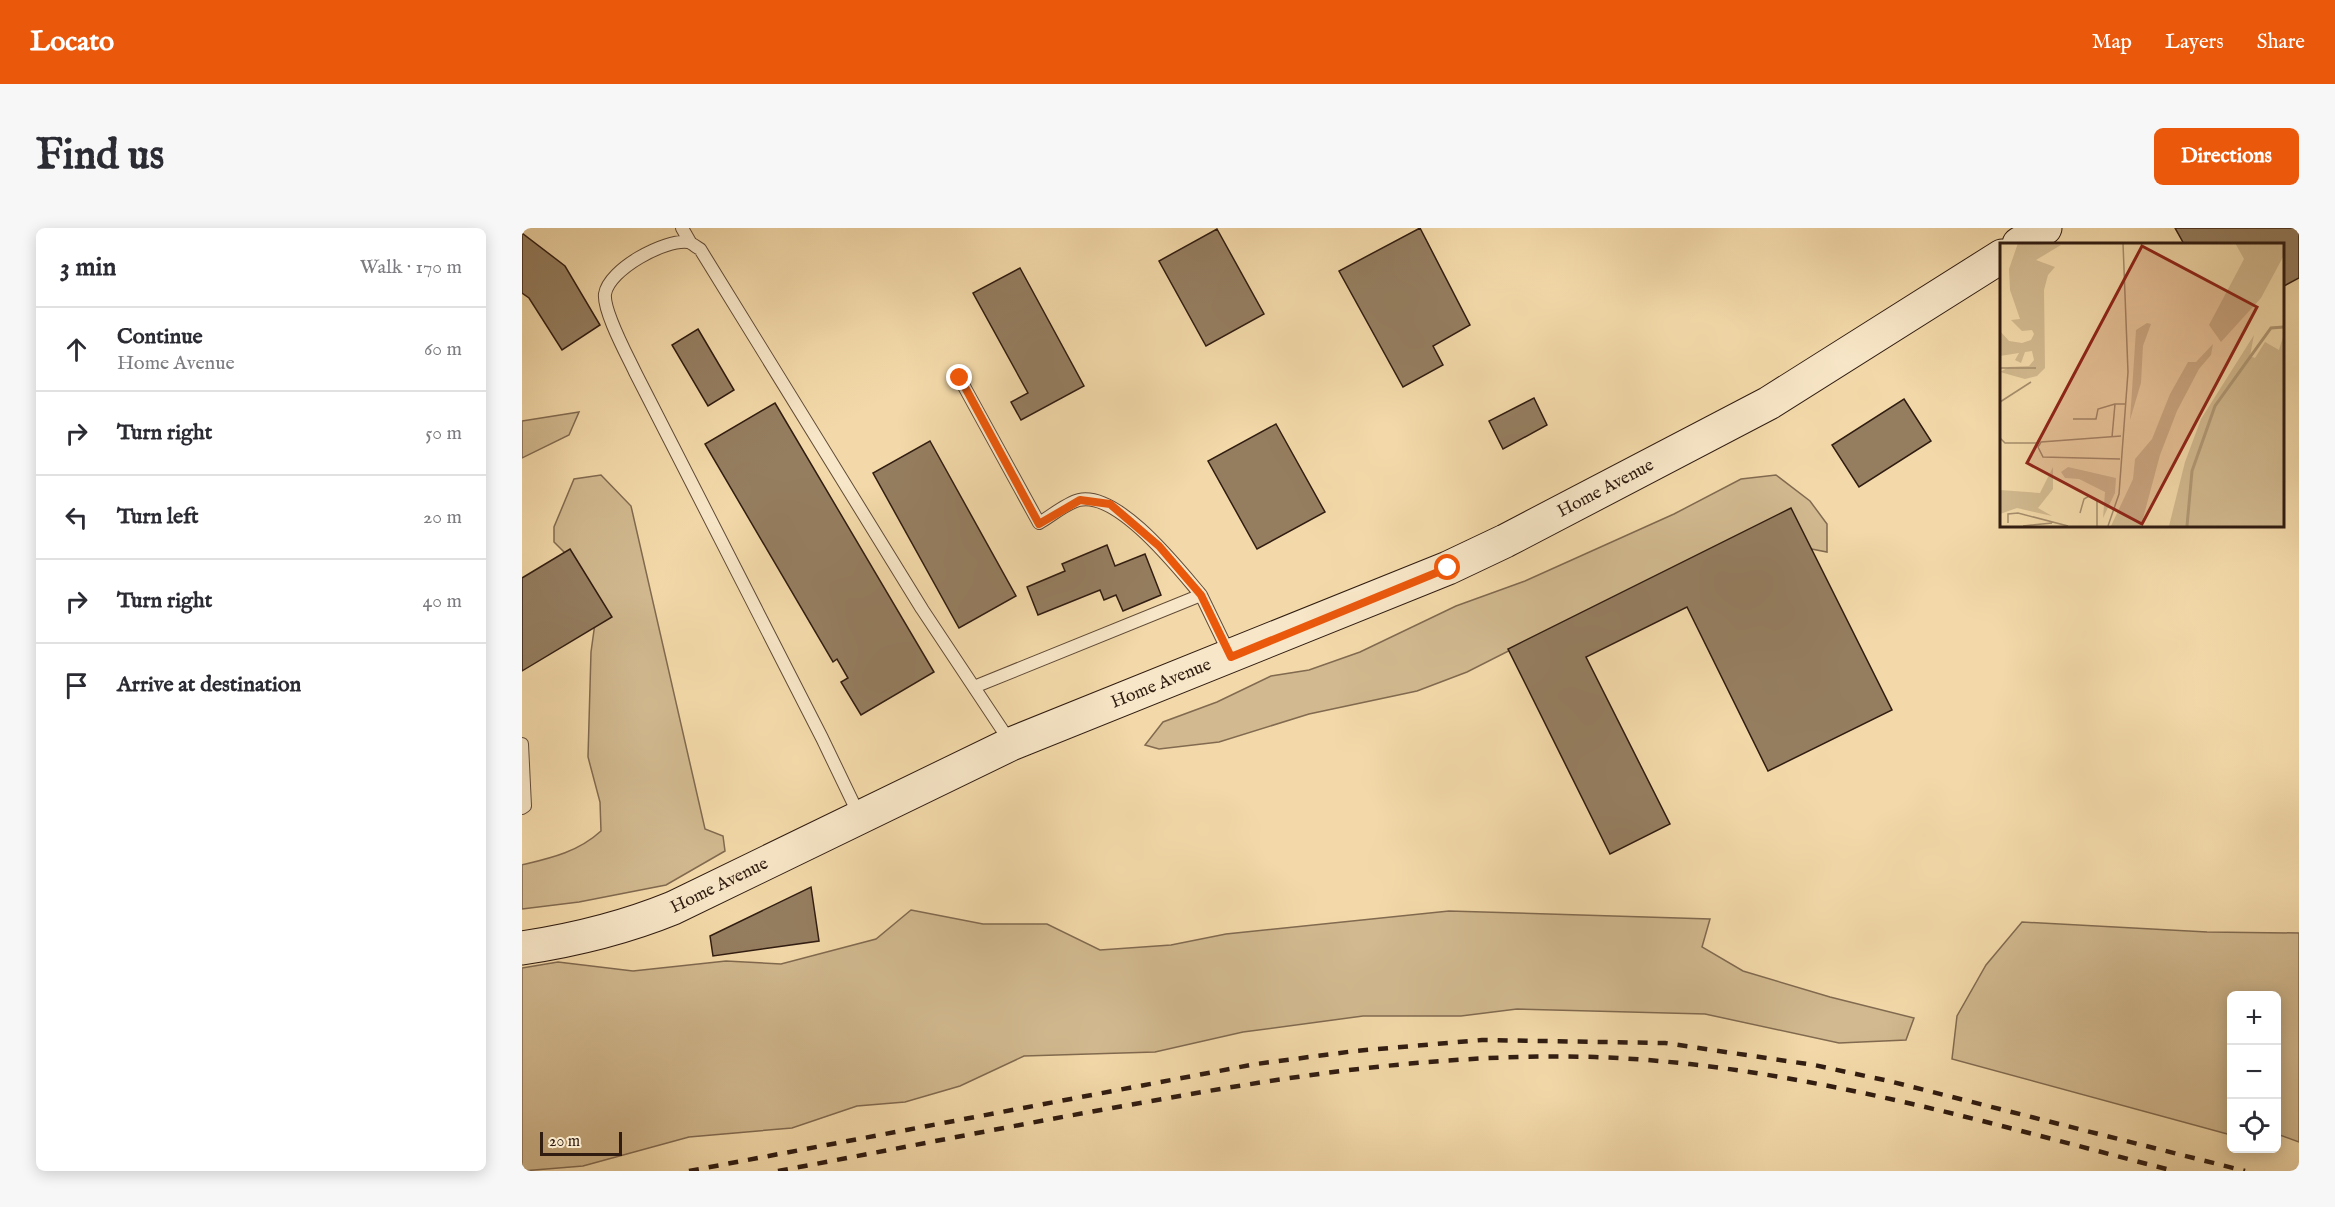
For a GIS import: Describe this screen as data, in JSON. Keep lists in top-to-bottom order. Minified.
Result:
{"streets":{"street":["Home Avenue"]},"scale_bar":"20 m","page":{"header":"Locato","nav":["Map","Layers","Share"],"buttons":"Directions","title":"Find us","heading":["3 min","Walk · 170 m"],"list":[["Continue","Home Avenue","60 m"],["Turn right","50 m"],["Turn left","20 m"],["Turn right","40 m"],"Arrive at destination"],"map_buttons":["+","−"],"scale":"20 m"}}
